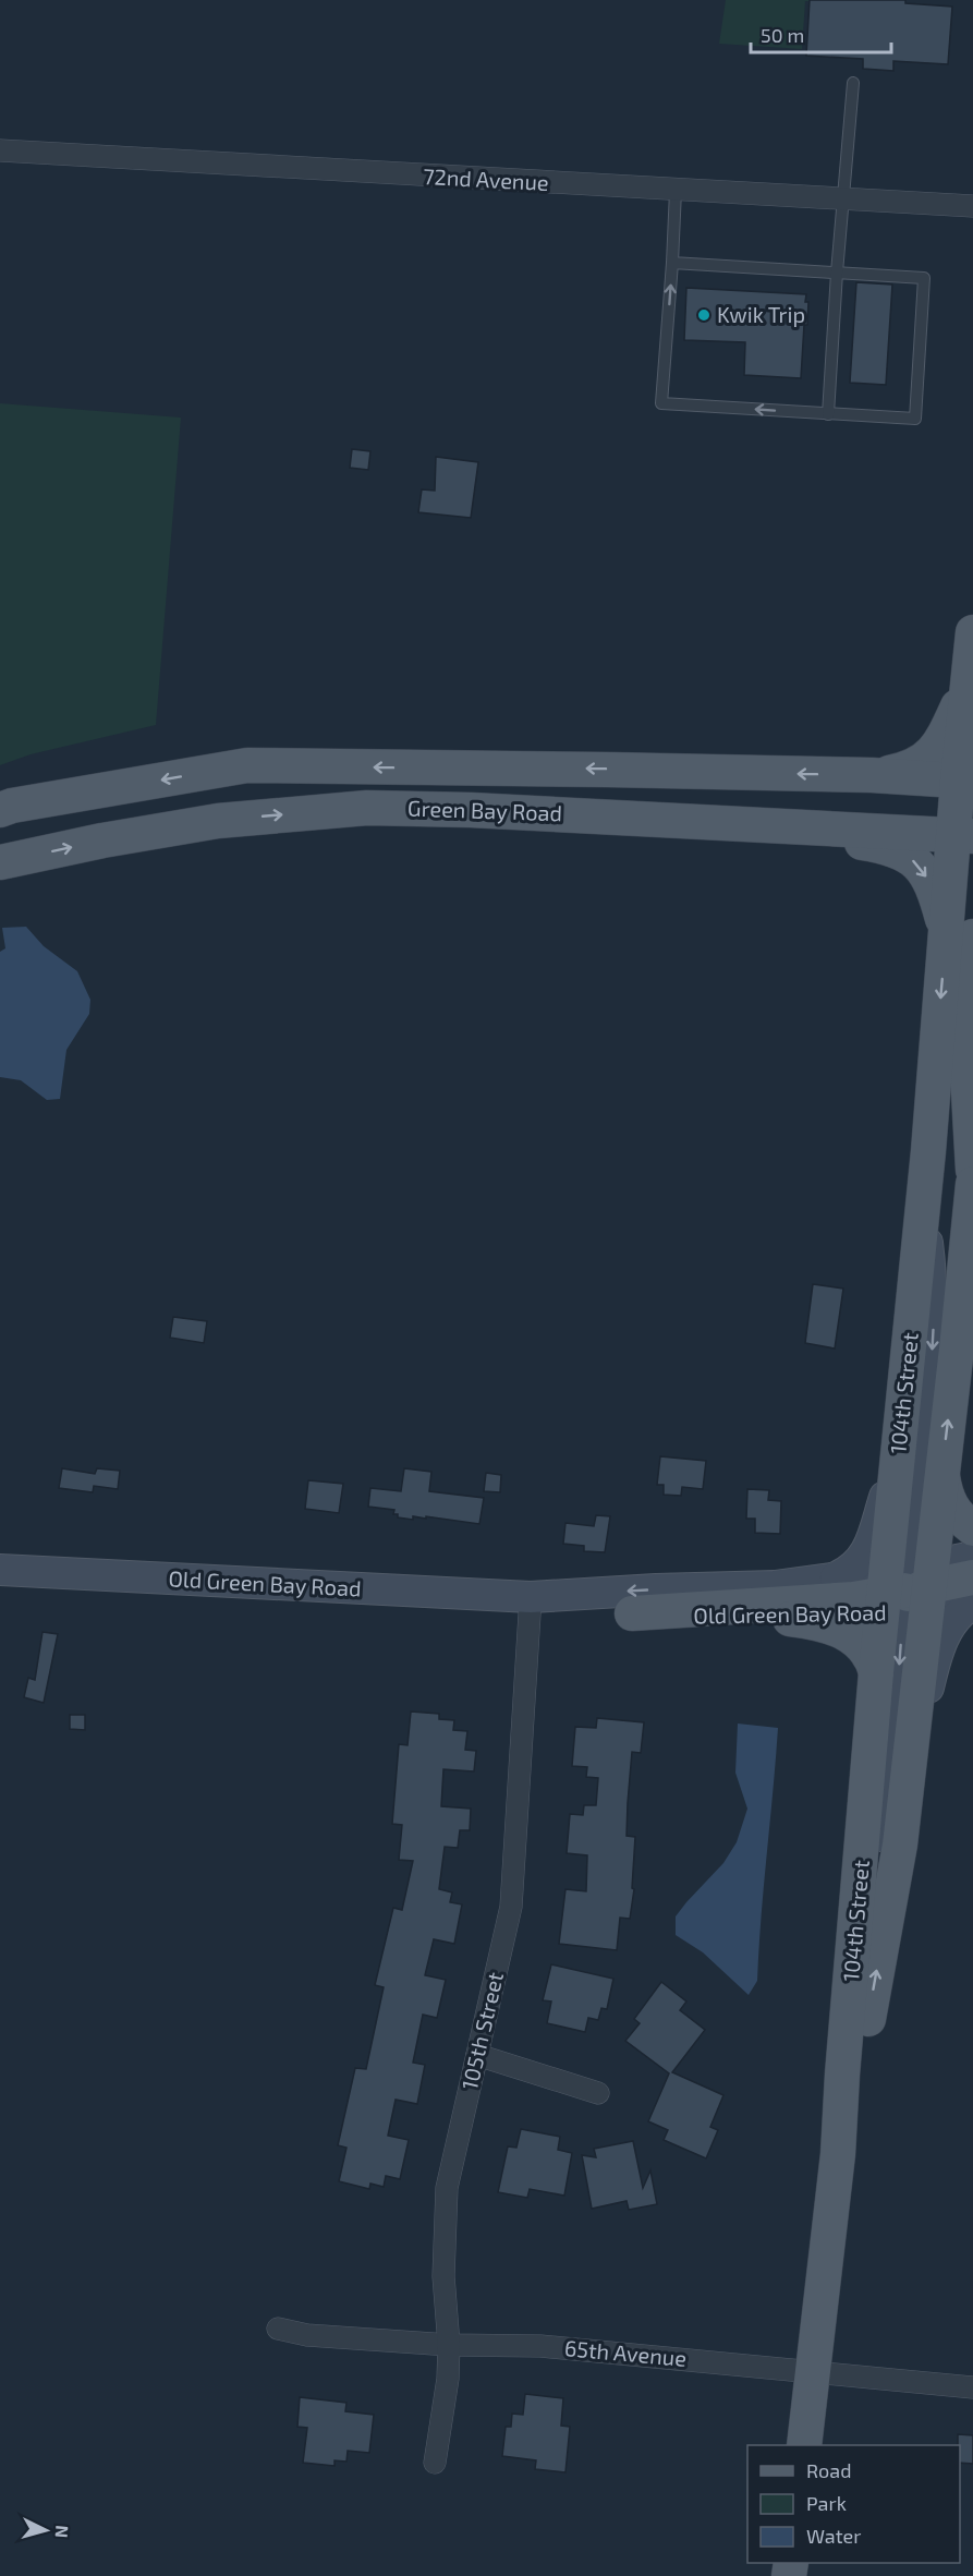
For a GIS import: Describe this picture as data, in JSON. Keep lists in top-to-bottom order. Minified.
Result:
{"streets":{"main road":["Green Bay Road","104th Street"],"street":["72nd Avenue","Old Green Bay Road","105th Street","65th Avenue"]},"crossings":[["Green Bay Road","104th Street"],["104th Street","Old Green Bay Road"],["104th Street","65th Avenue"],["Old Green Bay Road","105th Street"],["105th Street","65th Avenue"]],"places":["Kwik Trip"],"legend":["Road","Park","Water"],"scale_bar":"50 m","north":"right"}
